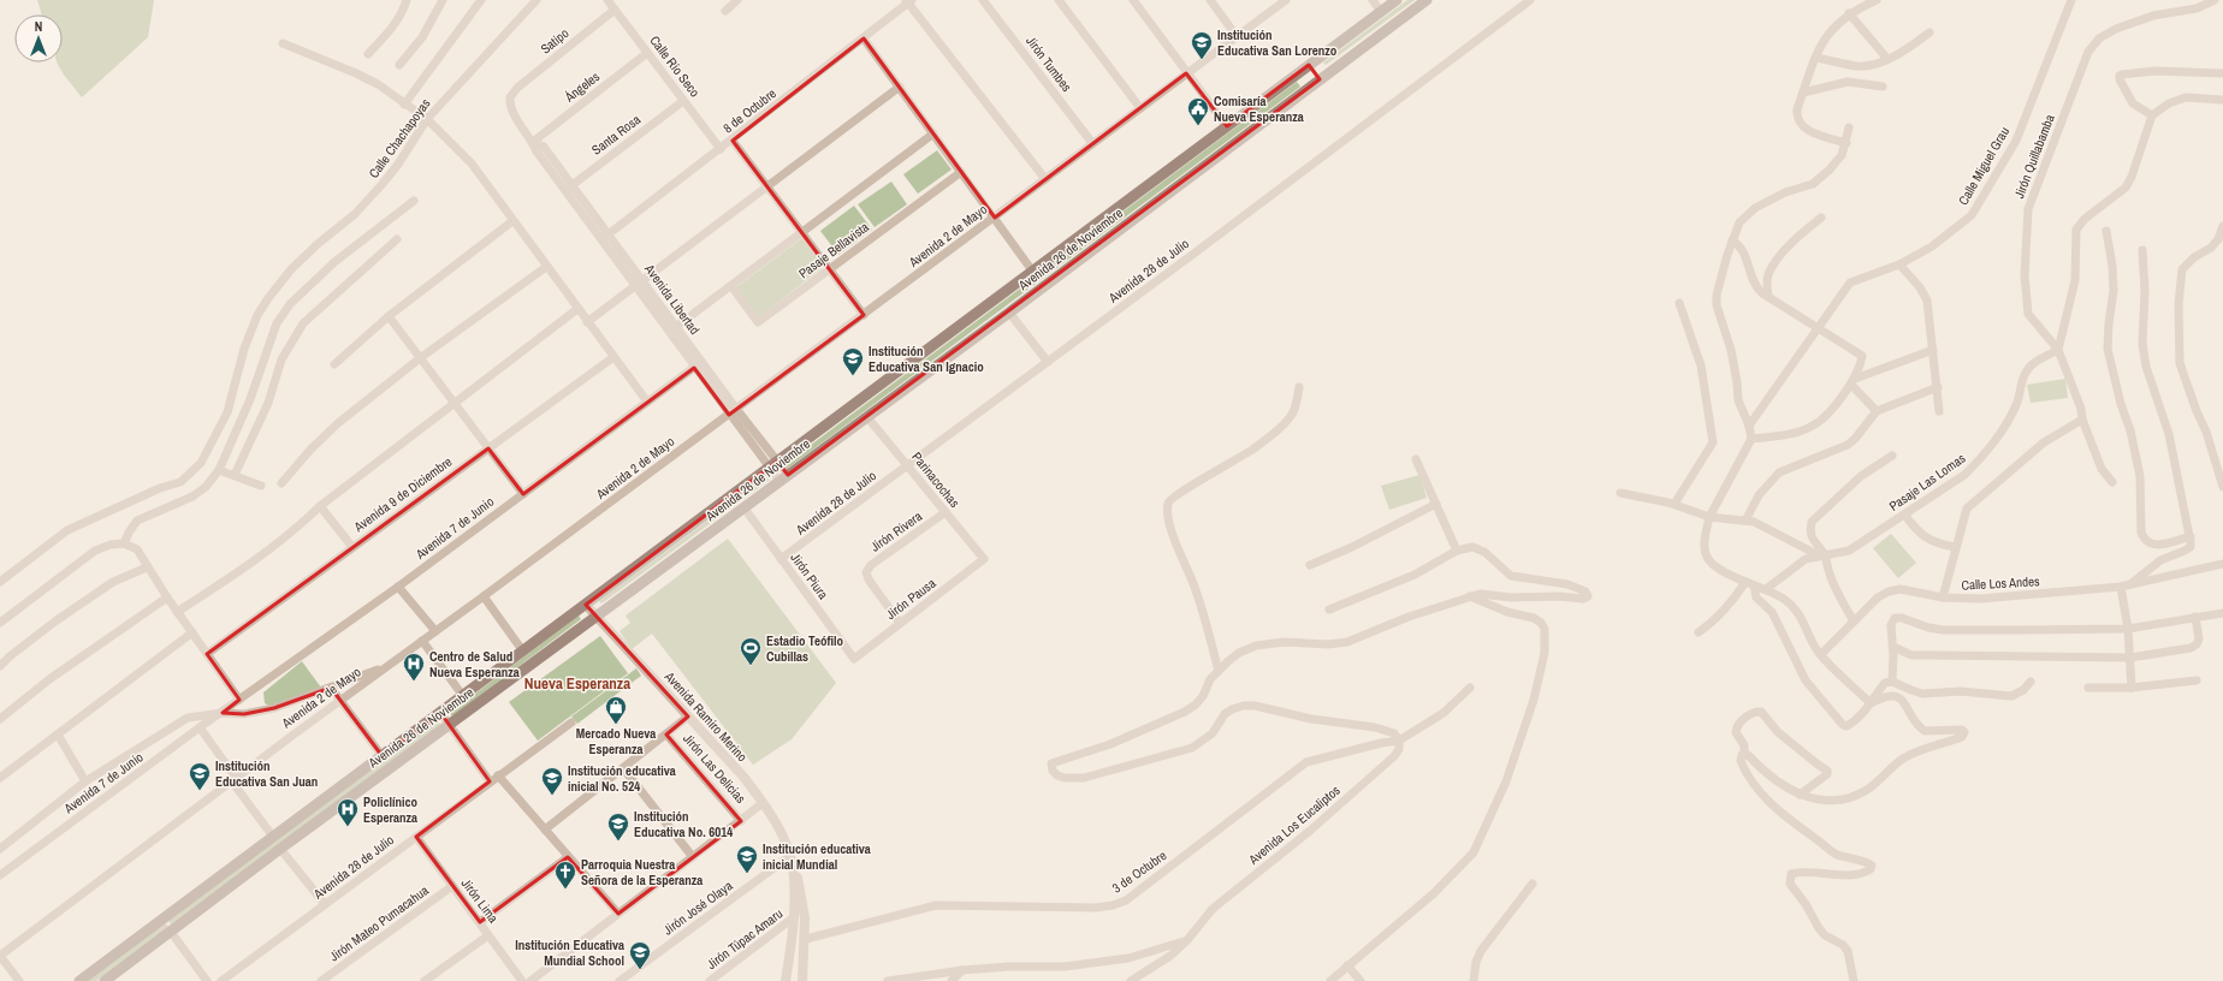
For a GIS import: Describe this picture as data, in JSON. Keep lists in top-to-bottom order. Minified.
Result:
{"streets":{"main road":["Avenida 26 de Noviembre"],"street":["Satipo","Jirón Tumbes","Calle Río Seco","Ángeles","8 de Octubre","Santa Rosa","Calle Chachapoyas","Jirón Quillabamba","Calle Miguel Grau","Avenida 2 de Mayo","Pasaje Bellavista","Avenida 28 de Julio","Avenida Libertad","Parinacochas","Pasaje Las Lomas","Avenida 9 de Diciembre","Avenida 7 de Junio","Jirón Rivera","Jirón Piura","Calle Los Andes","Jirón Pausa","Avenida Ramiro Merino","Jirón Las Delicias","Avenida Los Eucaliptos","3 de Octubre","Jirón Lima","Jirón José Olaya","Jirón Mateo Pumacahua","Jirón Túpac Amaru"]},"crossings":[["Satipo","Calle Río Seco"],["Satipo","Avenida Libertad"],["Jirón Tumbes","Avenida 2 de Mayo"],["Calle Río Seco","Ángeles"],["Calle Río Seco","8 de Octubre"],["Calle Río Seco","Santa Rosa"],["Ángeles","Avenida Libertad"],["8 de Octubre","Avenida Libertad"],["Santa Rosa","Avenida Libertad"],["Jirón Quillabamba","Pasaje Las Lomas"],["Avenida 2 de Mayo","Avenida Libertad"],["Avenida 26 de Noviembre","Avenida Libertad"],["Avenida 26 de Noviembre","Parinacochas"],["Avenida 26 de Noviembre","Jirón Piura"],["Avenida 26 de Noviembre","Avenida Ramiro Merino"],["Avenida 28 de Julio","Parinacochas"],["Avenida 28 de Julio","Jirón Piura"],["Avenida 28 de Julio","Jirón Lima"],["Avenida Libertad","Avenida 7 de Junio"],["Parinacochas","Jirón Rivera"],["Parinacochas","Jirón Pausa"],["Jirón Rivera","Jirón Pausa"],["Jirón Piura","Jirón Pausa"],["Avenida Ramiro Merino","3 de Octubre"],["Avenida Ramiro Merino","Jirón José Olaya"],["Avenida Ramiro Merino","Jirón Túpac Amaru"],["Avenida Los Eucaliptos","3 de Octubre"],["Jirón Lima","Jirón Mateo Pumacahua"]],"districts":["Nueva Esperanza"],"places":{"school or university":["Institución Educativa San Lorenzo","Institución Educativa San Ignacio","Institución Educativa San Juan","Institución educativa inicial No. 524","Institución Educativa No. 6014","Institución educativa inicial Mundial","Institución Educativa Mundial School"],"public building":["Comisaría Nueva Esperanza"],"sports":["Estadio Teófilo Cubillas"],"hospital":["Centro de Salud Nueva Esperanza","Policlínico Esperanza"],"shop":["Mercado Nueva Esperanza"],"church":["Parroquia Nuestra Señora de la Esperanza"]},"north":"top"}
